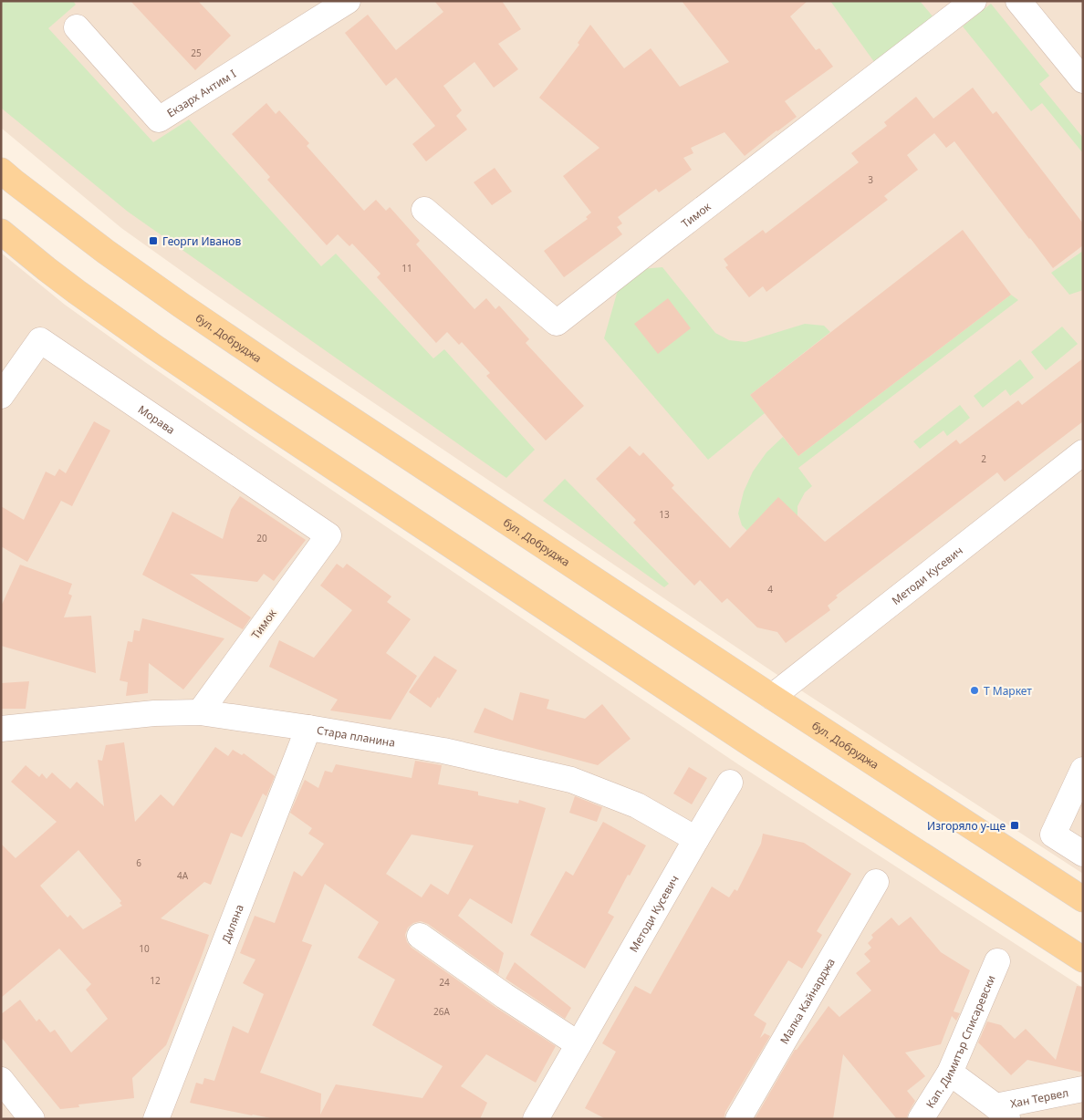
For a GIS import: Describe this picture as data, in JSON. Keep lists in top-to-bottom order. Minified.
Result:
{"streets":{"main road":["бул. Добруджа"],"street":["Екзарх Антим I","Тимок","Морава","Методи Кусевич","Стара планина","Диляна","Малка Кайнарджа","Кап. Димитър Списаревски","Хан Тервел"]},"crossings":[["Тимок","Морава"],["Тимок","Стара планина"],["бул. Добруджа","Методи Кусевич"],["Методи Кусевич","Стара планина"],["Стара планина","Диляна"],["Кап. Димитър Списаревски","Хан Тервел"]],"places":{"transit":["Георги Иванов","Изгоряло у-ще"],"other":["Т Маркет"]},"house_numbers":["25","3","11","2","13","20","4","6","4А","10","12","24","26А"]}
